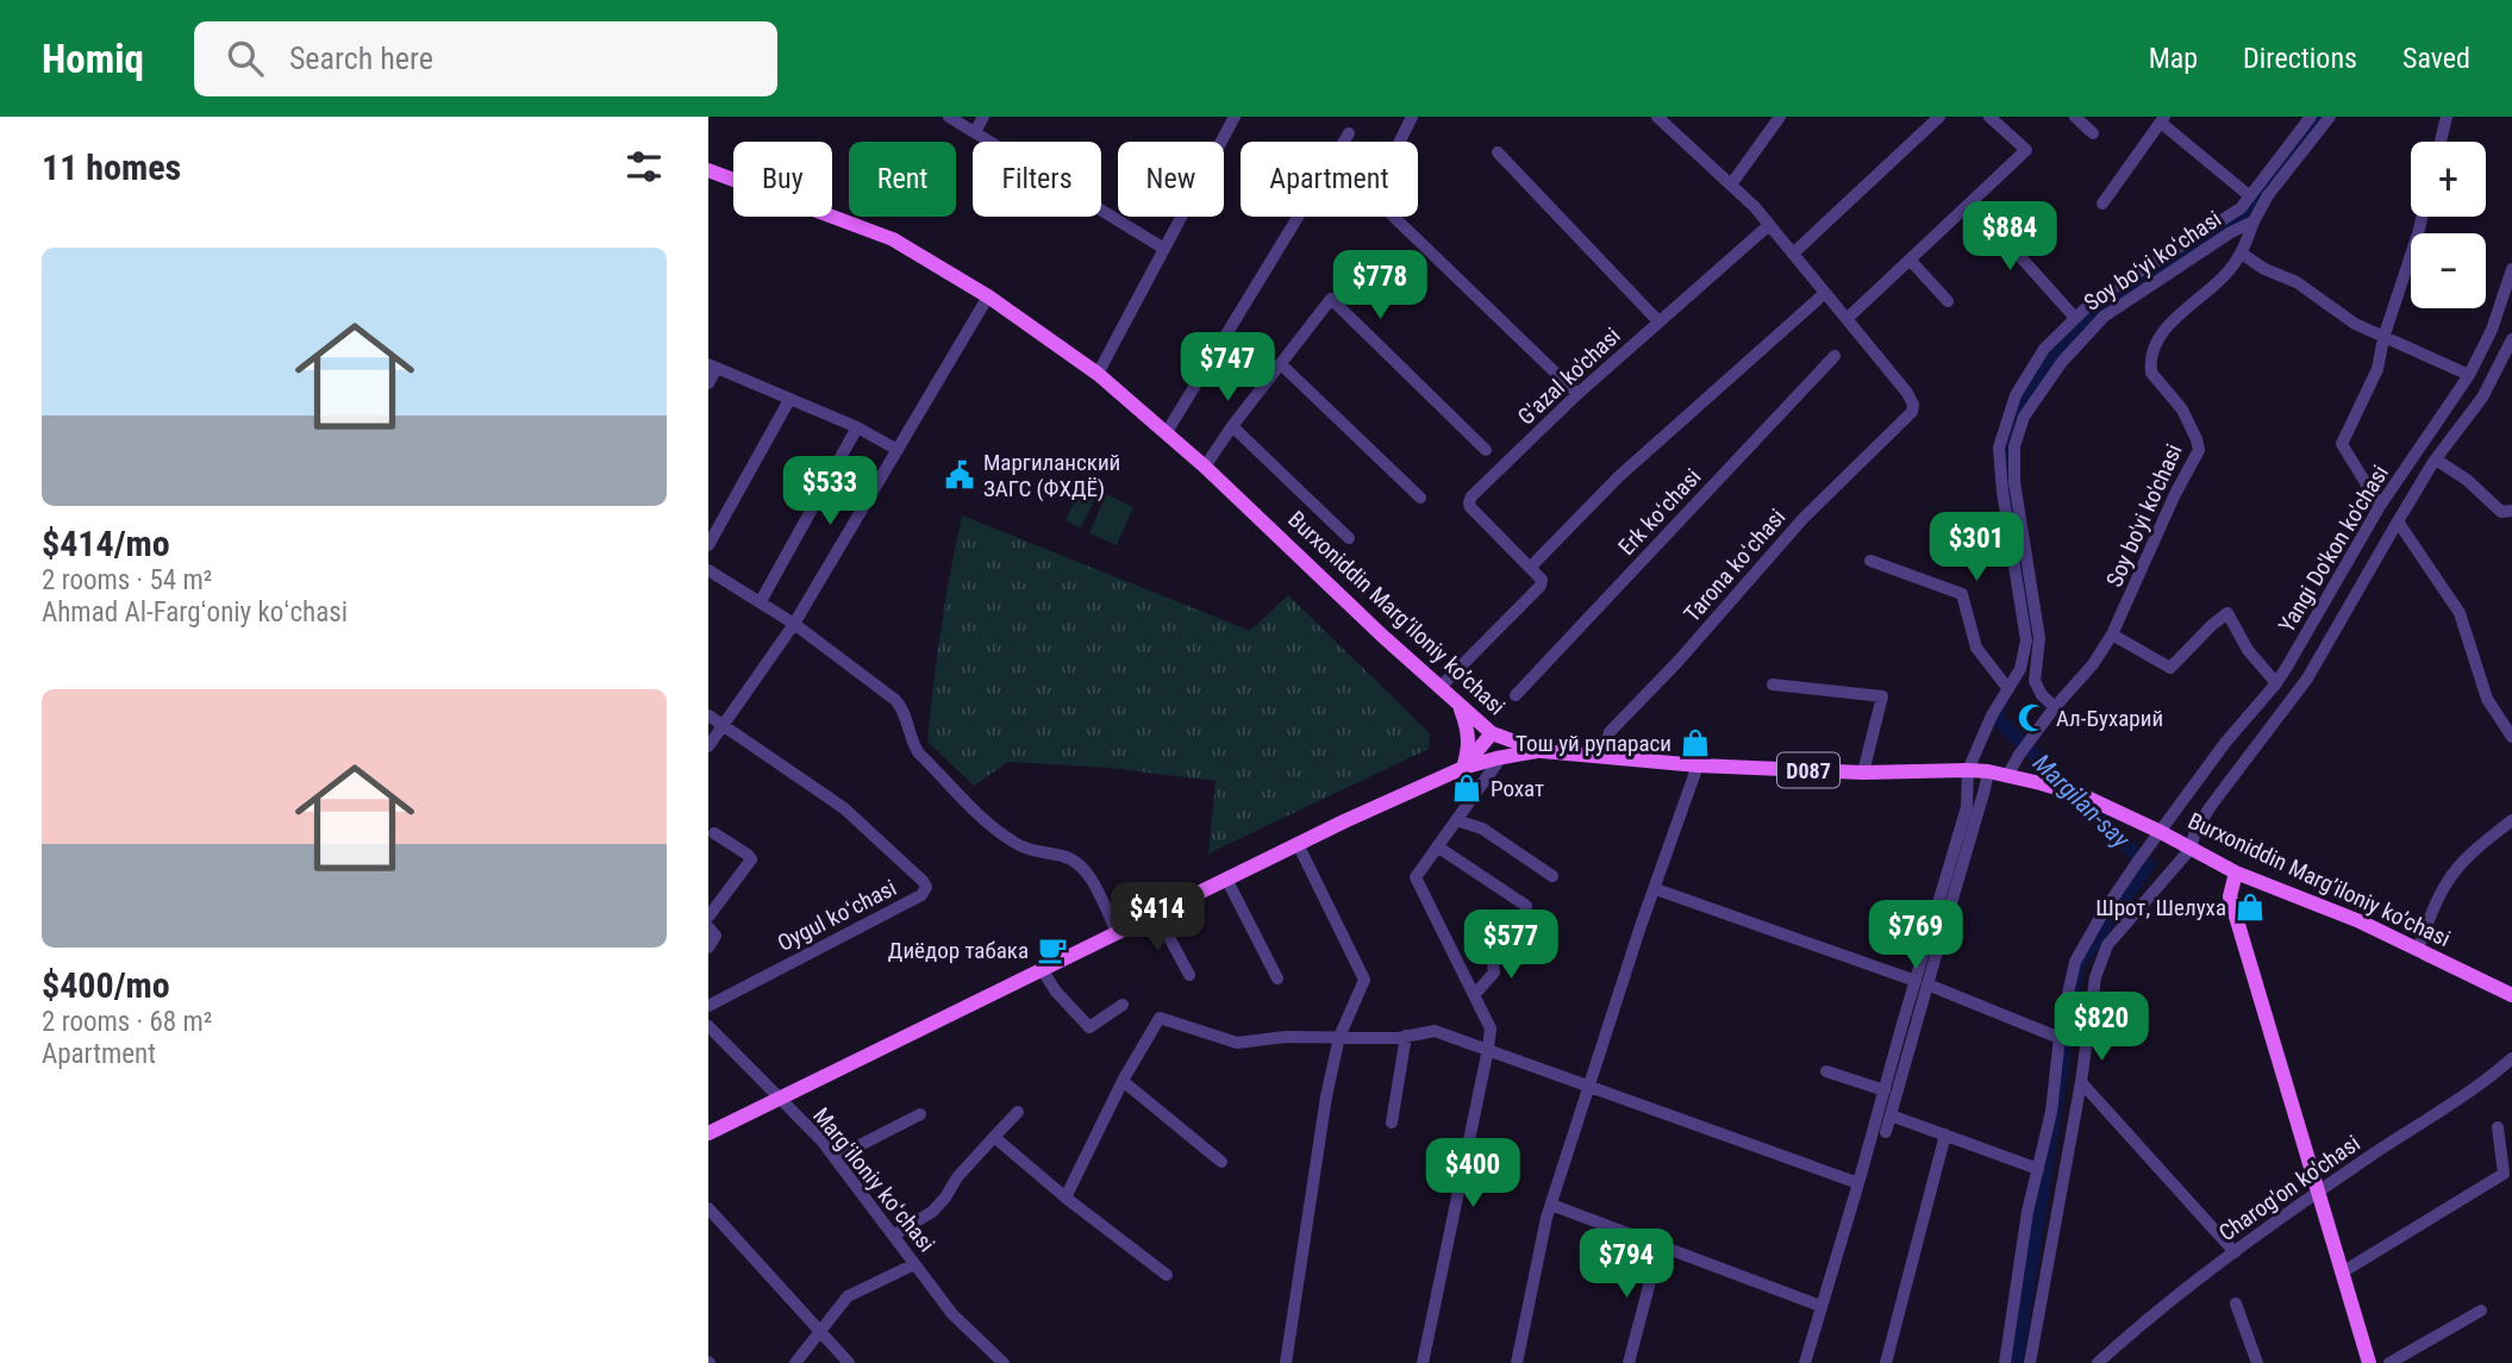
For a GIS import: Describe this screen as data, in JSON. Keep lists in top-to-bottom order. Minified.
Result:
{"streets":{"main road":["Burxoniddin Marg’iloniy ko’chasi","D087"],"street":["Soy boʻyi koʻchasi","G'azal ko'chasi","Erk koʻchasi","Soy bo'yi ko'chasi","Yangi Do'kon ko'chasi","Tarona koʻchasi","Oygul koʻchasi","Margʻiloniy koʻchasi","Charog'on ko'chasi"]},"crossings":[["Soy boʻyi koʻchasi","Soy bo'yi ko'chasi"],["Soy boʻyi koʻchasi","Burxoniddin Marg’iloniy ko’chasi"],["Yangi Do'kon ko'chasi","Burxoniddin Marg’iloniy ko’chasi"],["Tarona koʻchasi","Burxoniddin Marg’iloniy ko’chasi"],["Burxoniddin Marg’iloniy ko’chasi","D087"],["D087","Margʻiloniy koʻchasi"]],"water":["Margilan-say"],"places":{"public building":["Маргиланский ЗАГС (ФХДЁ)"],"mosque":["Ал-Бухарий"],"shop":["Тош уй рупараси","Рохат","Шрот, Шелуха"],"cafe":["Диёдор табака"]},"page":{"header":"Homiq","search":"Search here","nav":["Map","Directions","Saved"],"heading":"11 homes","map_buttons":["+","−"],"chip":["Buy","Rent","Filters","New","Apartment"],"price":["$884","$778","$747","$533","$301","$414","$769","$577","$820","$400","$794"],"list":[{"name":"$414/mo","note":"2 rooms · 54 m² · Ahmad Al-Fargʻoniy koʻchasi"},{"name":"$400/mo","note":"2 rooms · 68 m² · Apartment"}]}}
